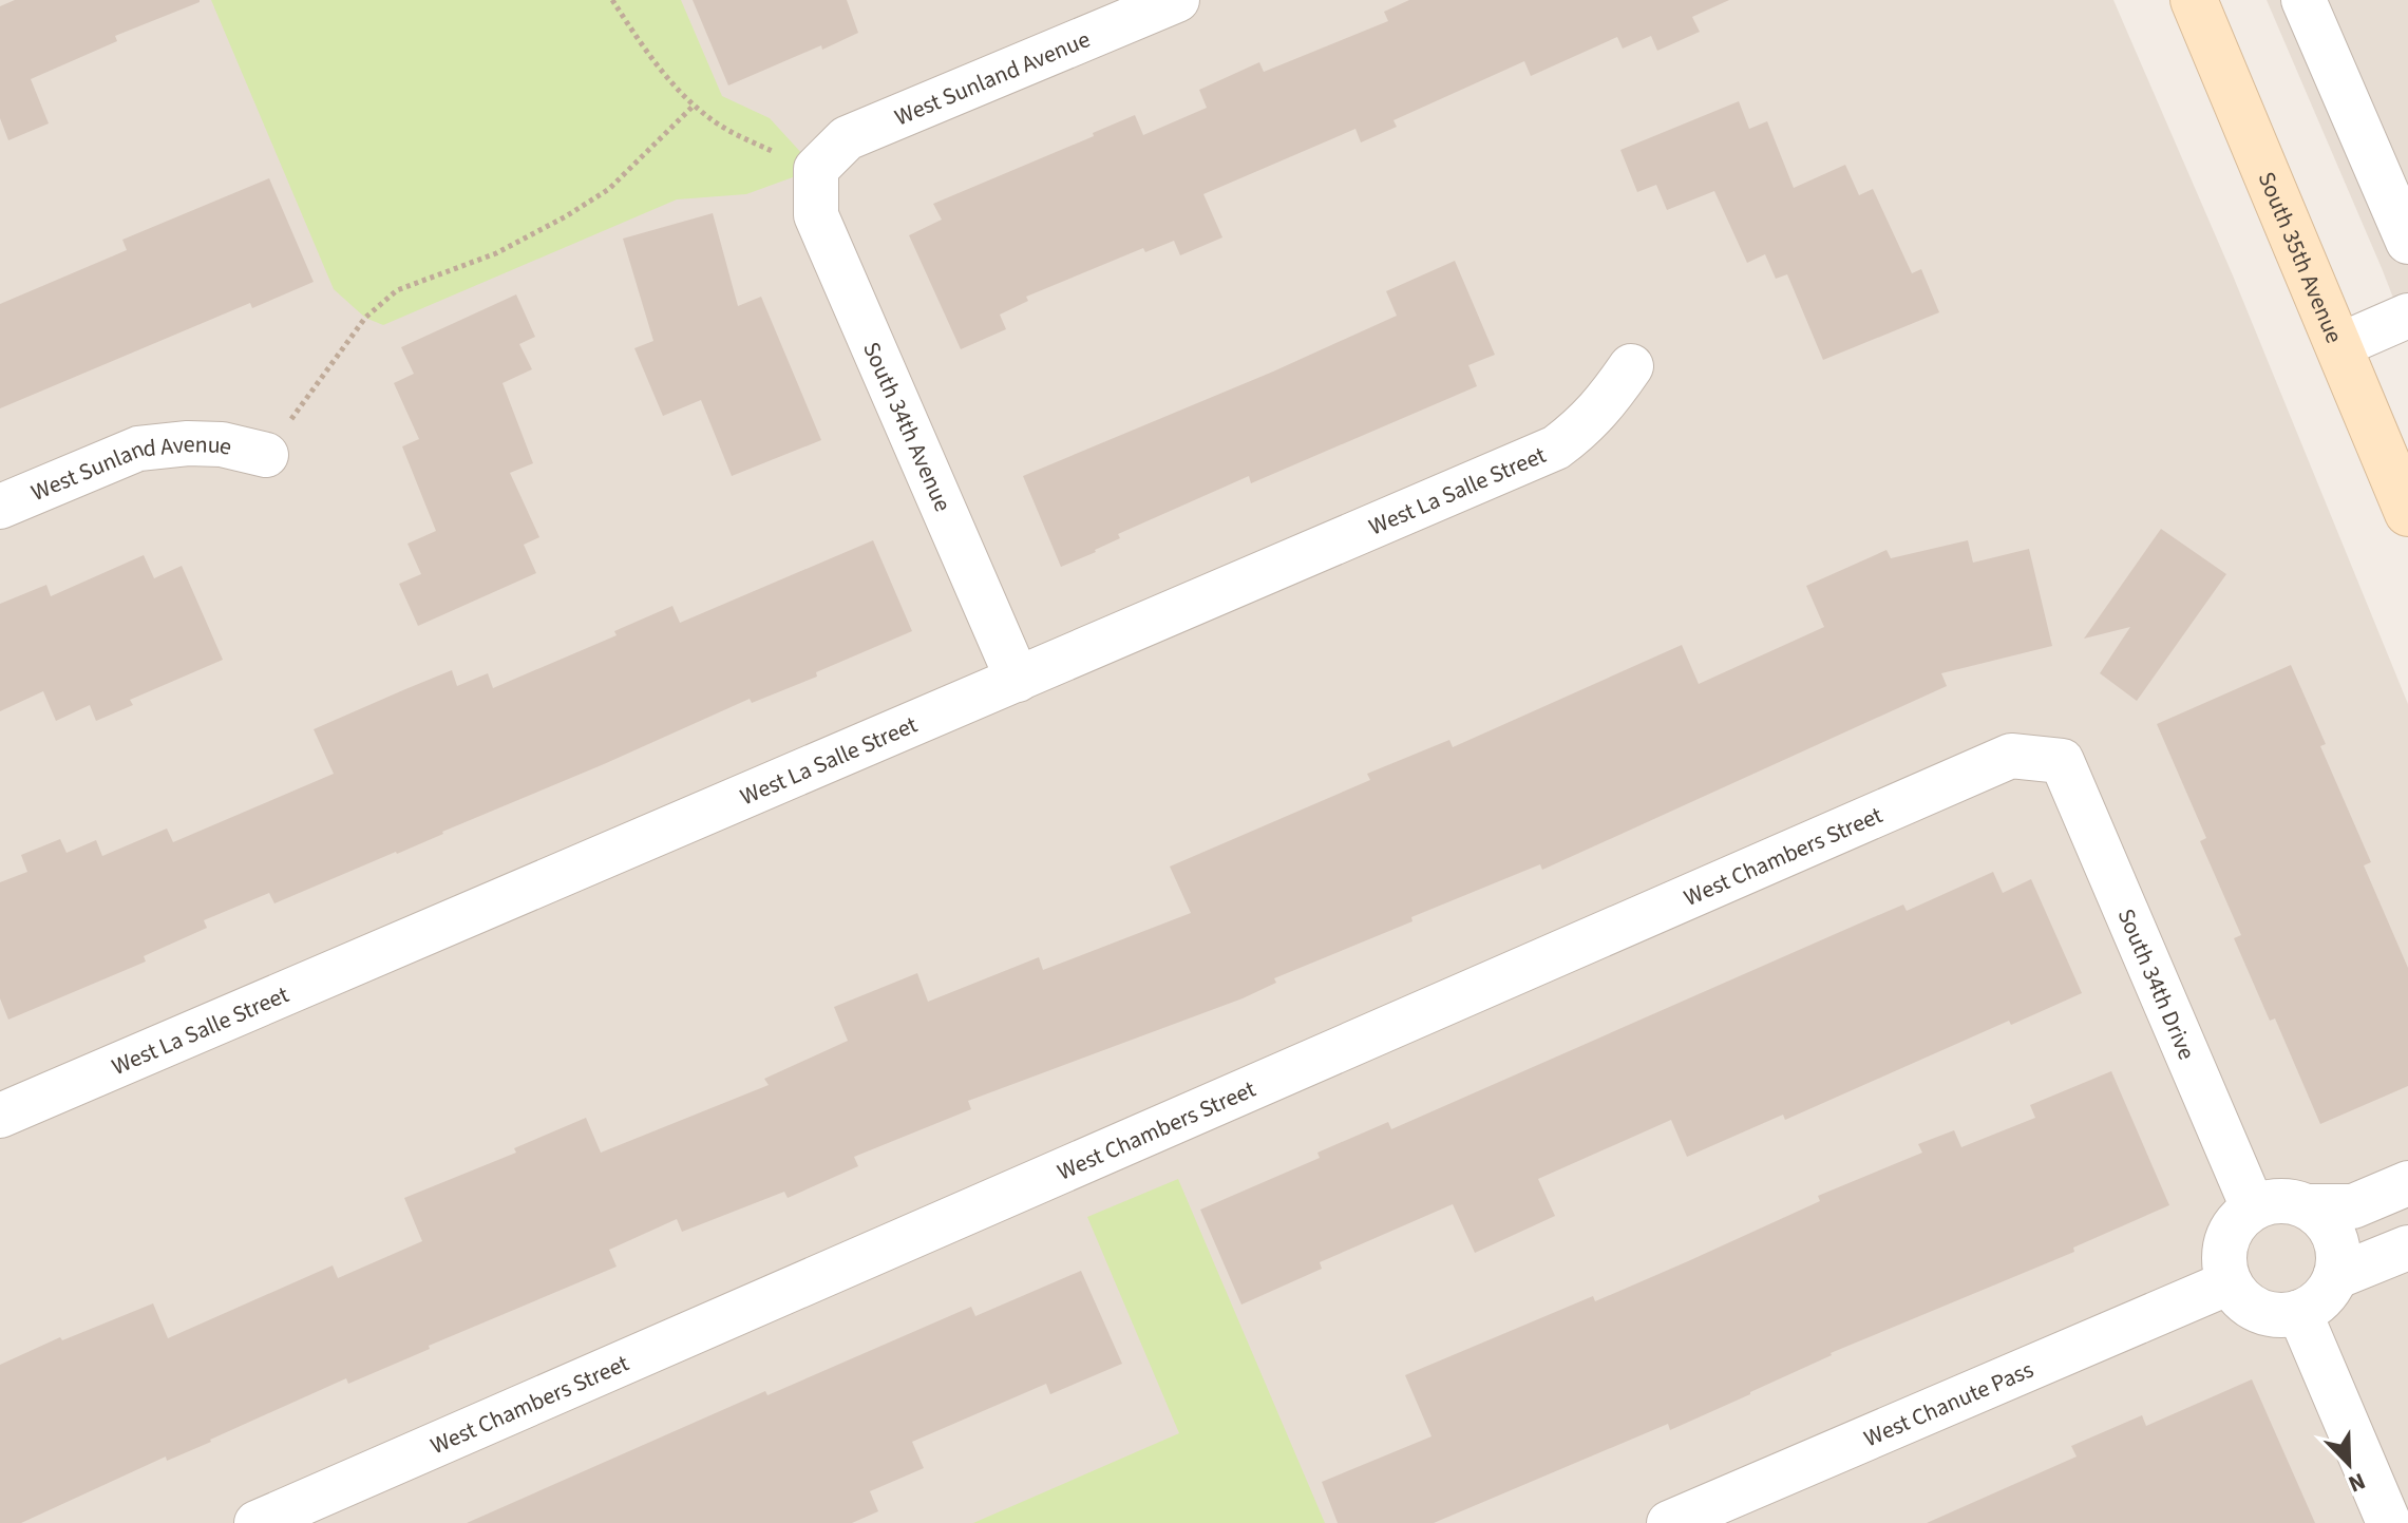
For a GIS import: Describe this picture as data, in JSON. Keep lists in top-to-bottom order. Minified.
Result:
{"streets":{"main road":["South 35th Avenue"],"street":["West Sunland Avenue","South 34th Avenue","West La Salle Street","West Chambers Street","South 34th Drive","West Chanute Pass"]},"crossings":[["West Sunland Avenue","South 34th Avenue"],["South 34th Avenue","West La Salle Street"],["West Chambers Street","South 34th Drive"],["South 34th Drive","West Chanute Pass"]],"north":"bottom right"}
